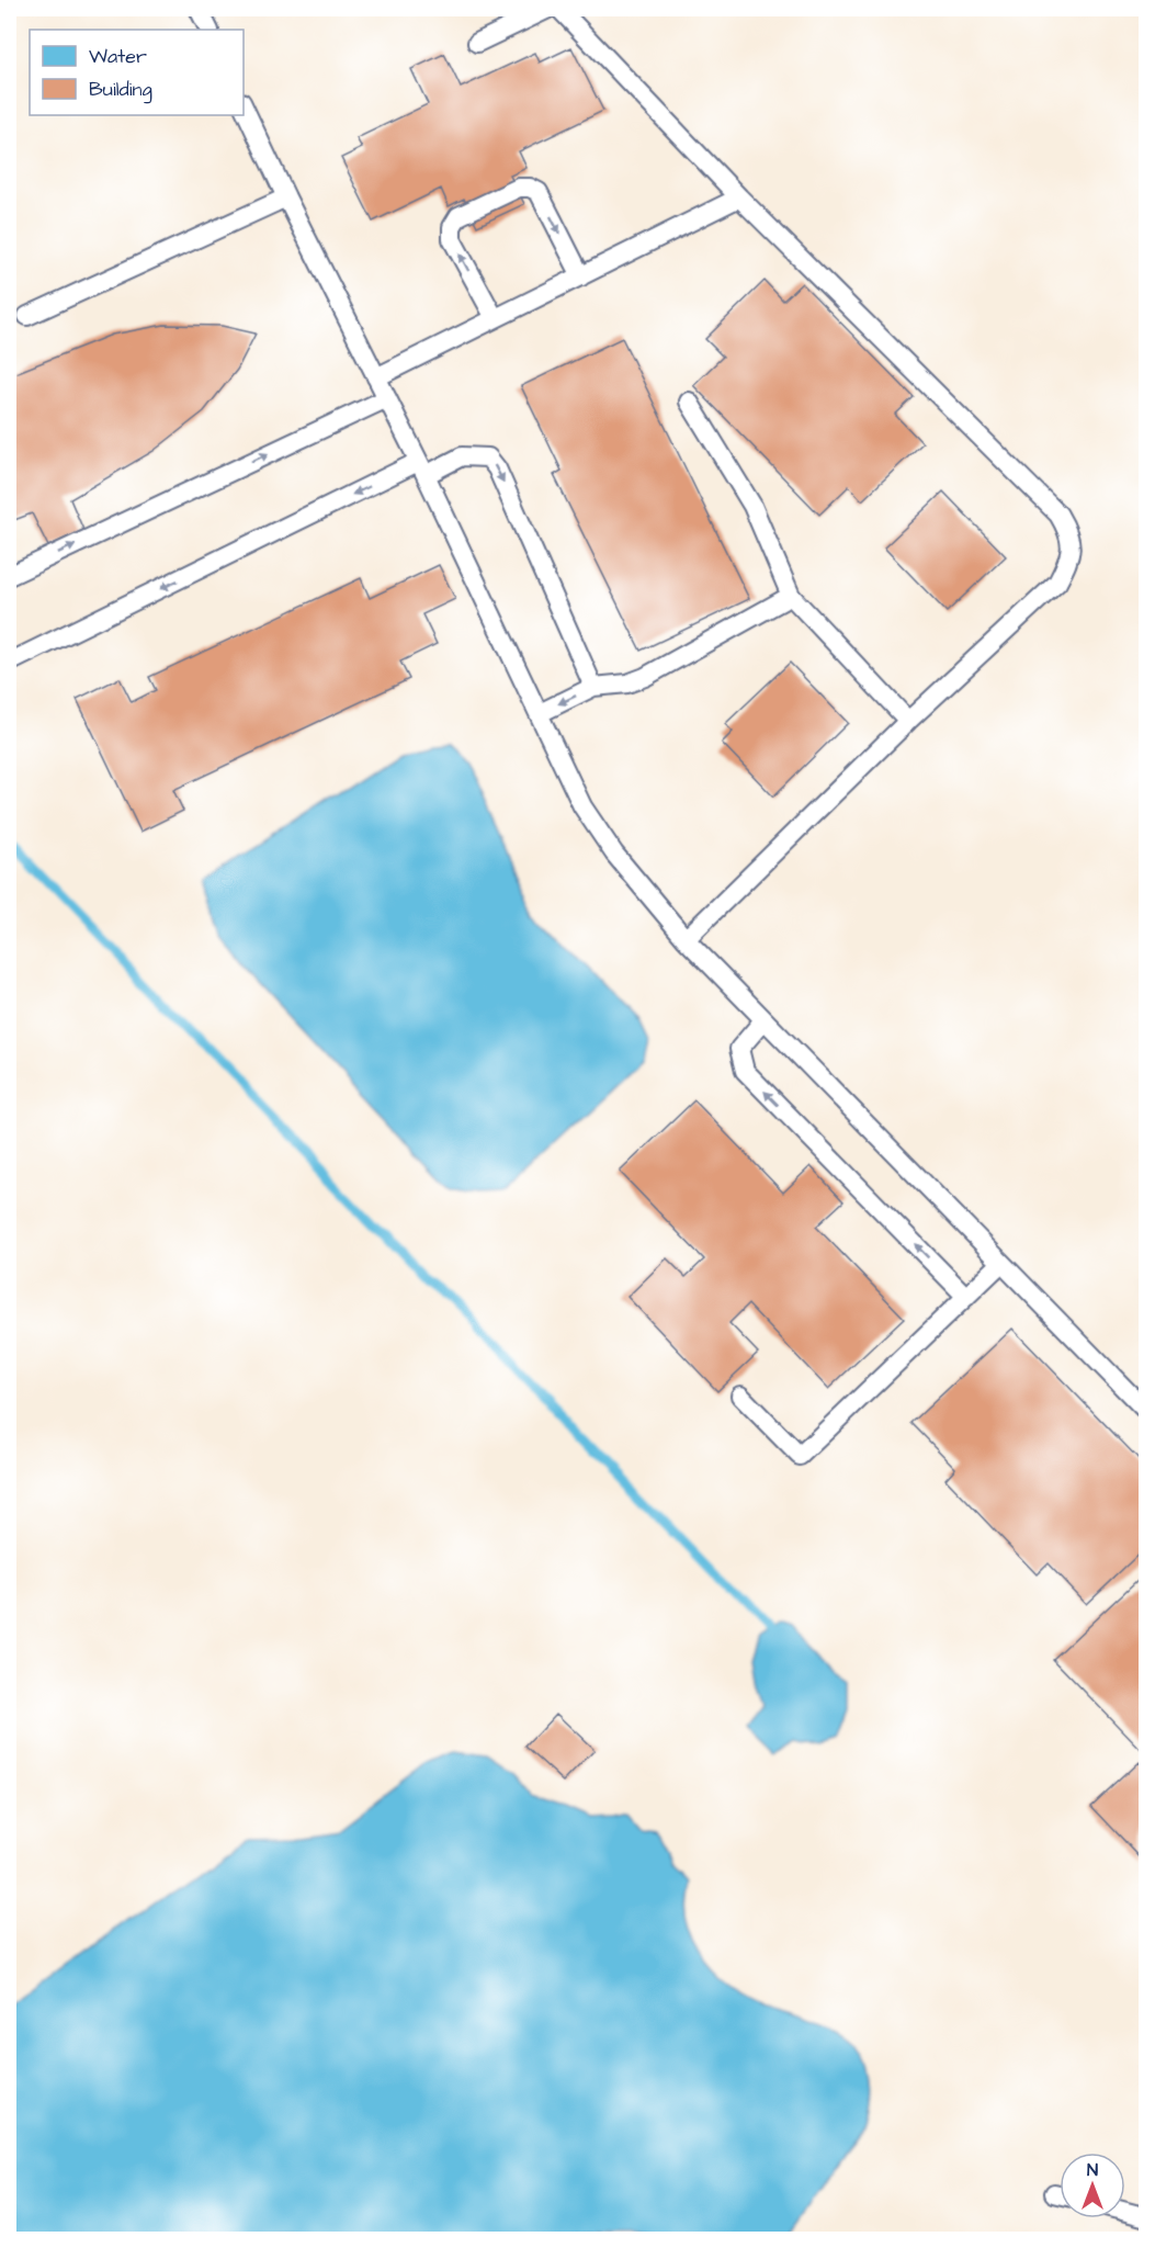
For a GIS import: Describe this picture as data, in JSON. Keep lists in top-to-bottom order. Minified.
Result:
{"legend":["Water","Building"],"north":"top"}
